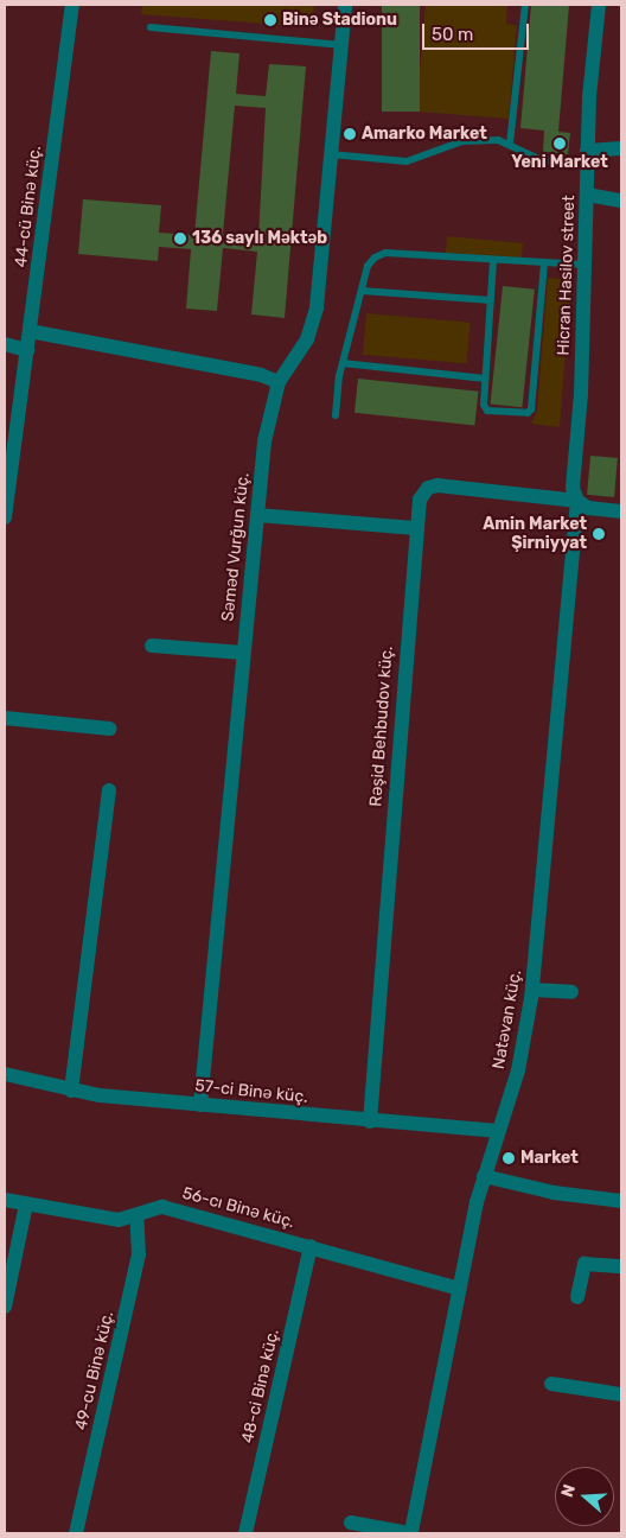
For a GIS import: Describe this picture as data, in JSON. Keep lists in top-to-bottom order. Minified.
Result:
{"streets":{"street":["44-cü Binə küç.","Hicran Hasilov street","Səməd Vurğun küç.","Rəşid Behbudov küç.","Natəvan küç.","57-ci Binə küç.","56-cı Binə küç.","49-cu Binə küç.","48-ci Binə küç."]},"crossings":[["Hicran Hasilov street","Rəşid Behbudov küç."],["Hicran Hasilov street","Natəvan küç."],["Səməd Vurğun küç.","57-ci Binə küç."],["Rəşid Behbudov küç.","Natəvan küç."],["Rəşid Behbudov küç.","57-ci Binə küç."],["Natəvan küç.","57-ci Binə küç."],["Natəvan küç.","56-cı Binə küç."],["56-cı Binə küç.","49-cu Binə küç."],["56-cı Binə küç.","48-ci Binə küç."]],"places":["Binə Stadionu","Amarko Market","Yeni Market","136 saylı Məktəb","Amin Market Şirniyyat","Market"],"scale_bar":"50 m","north":"left"}
